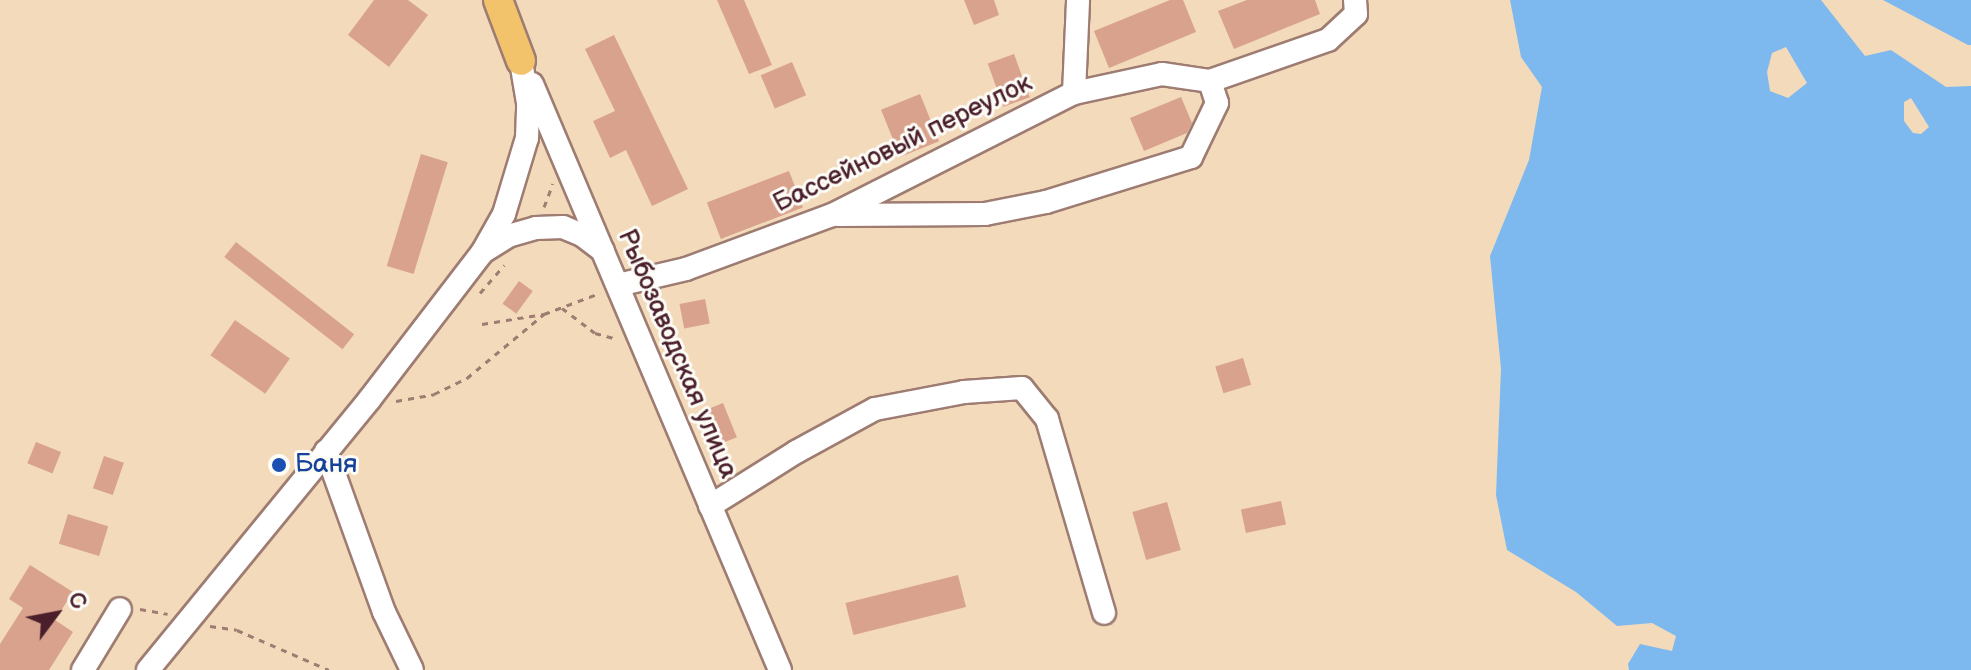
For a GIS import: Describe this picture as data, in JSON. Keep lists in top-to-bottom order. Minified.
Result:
{"streets":{"street":["Бассейновый переулок","Рыбозаводская улица"]},"crossings":[["Бассейновый переулок","Рыбозаводская улица"]],"places":["Баня"],"north":"top right"}
